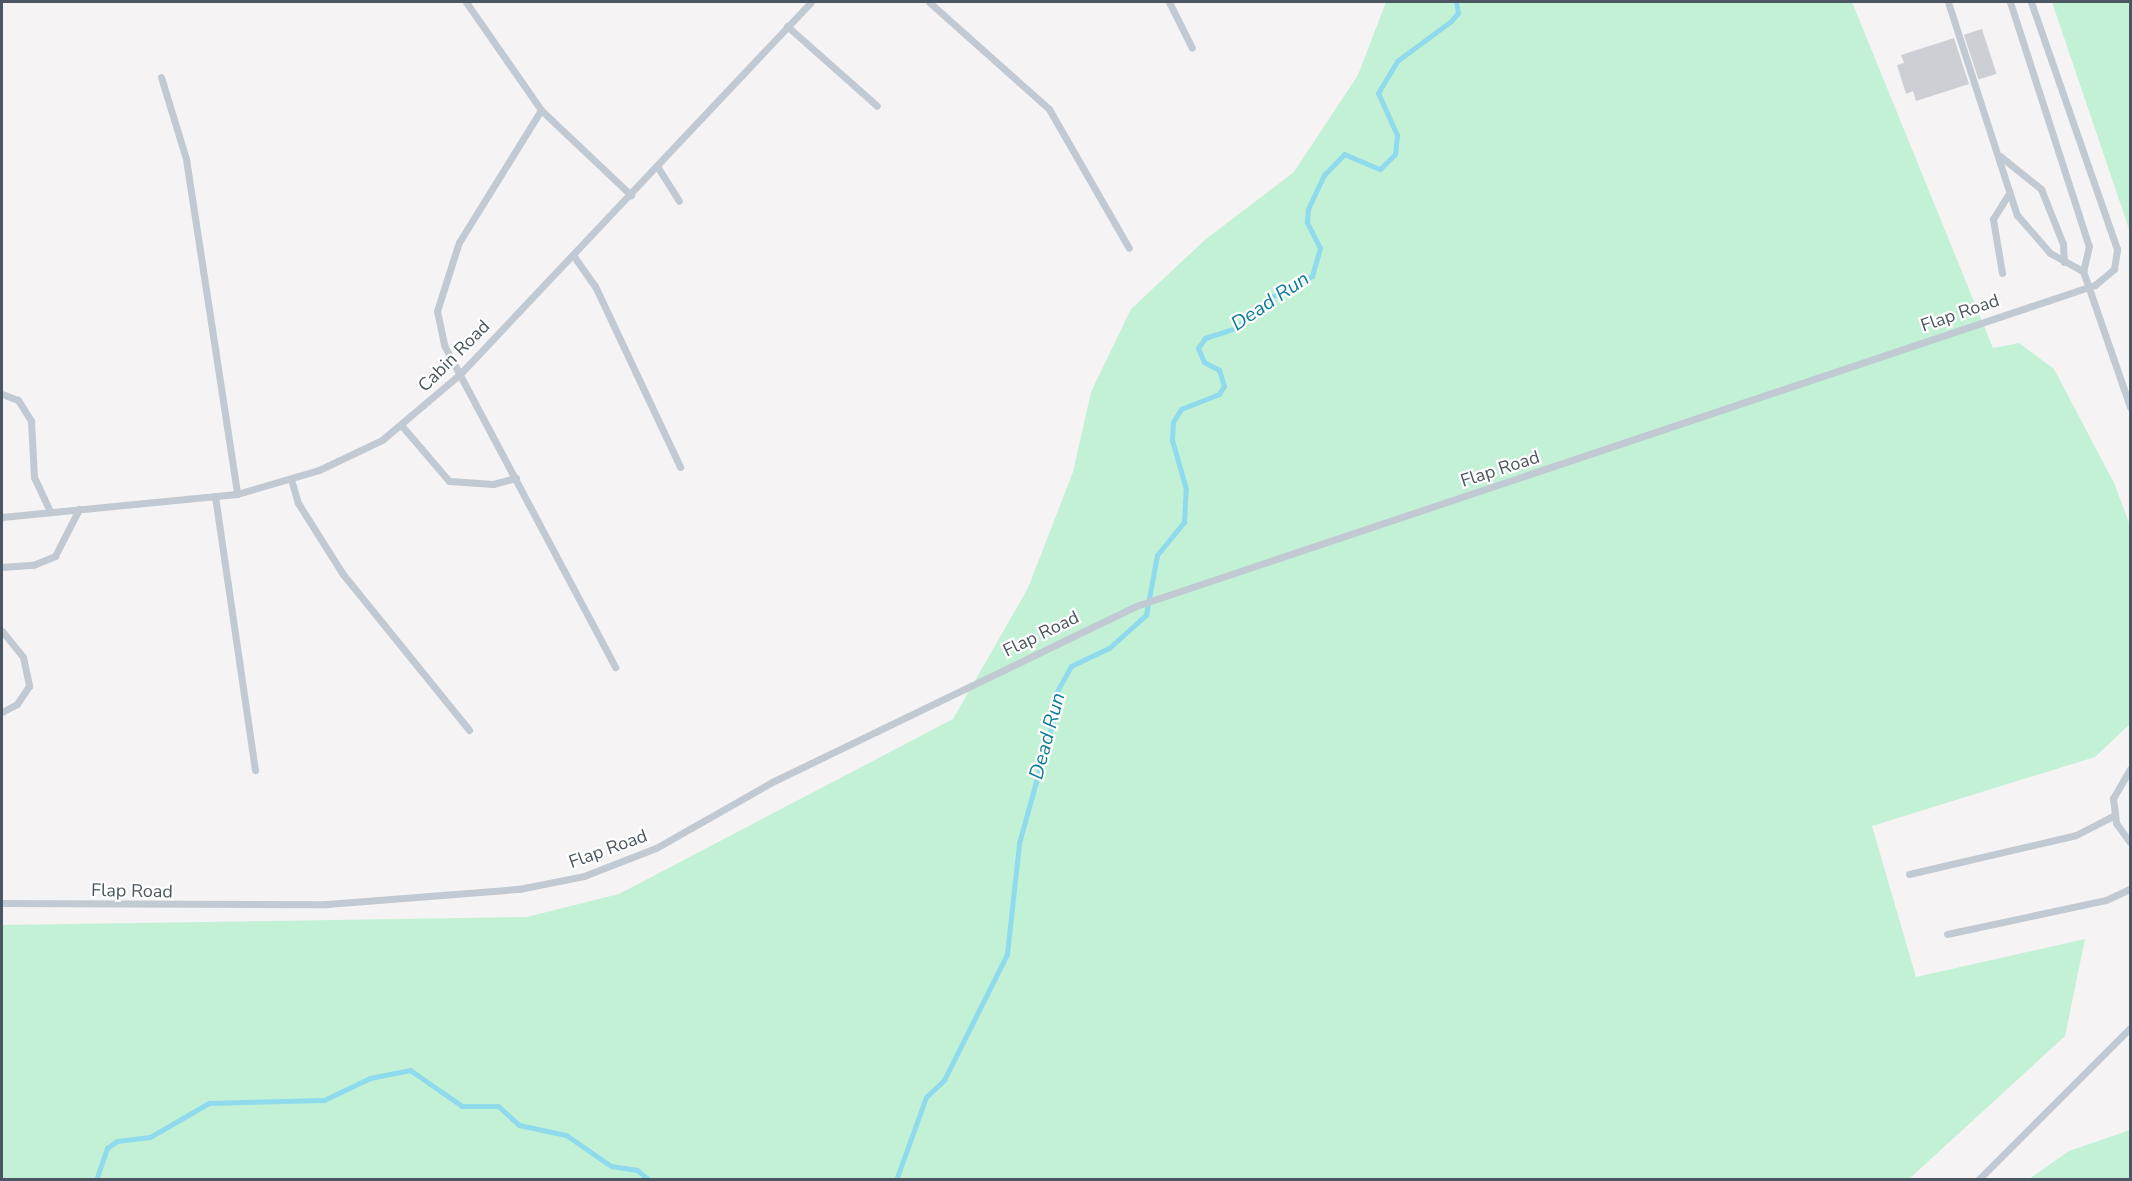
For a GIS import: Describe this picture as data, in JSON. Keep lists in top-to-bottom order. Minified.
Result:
{"streets":{"lane":["Flap Road","Cabin Road"]},"water":["Dead Run"]}
